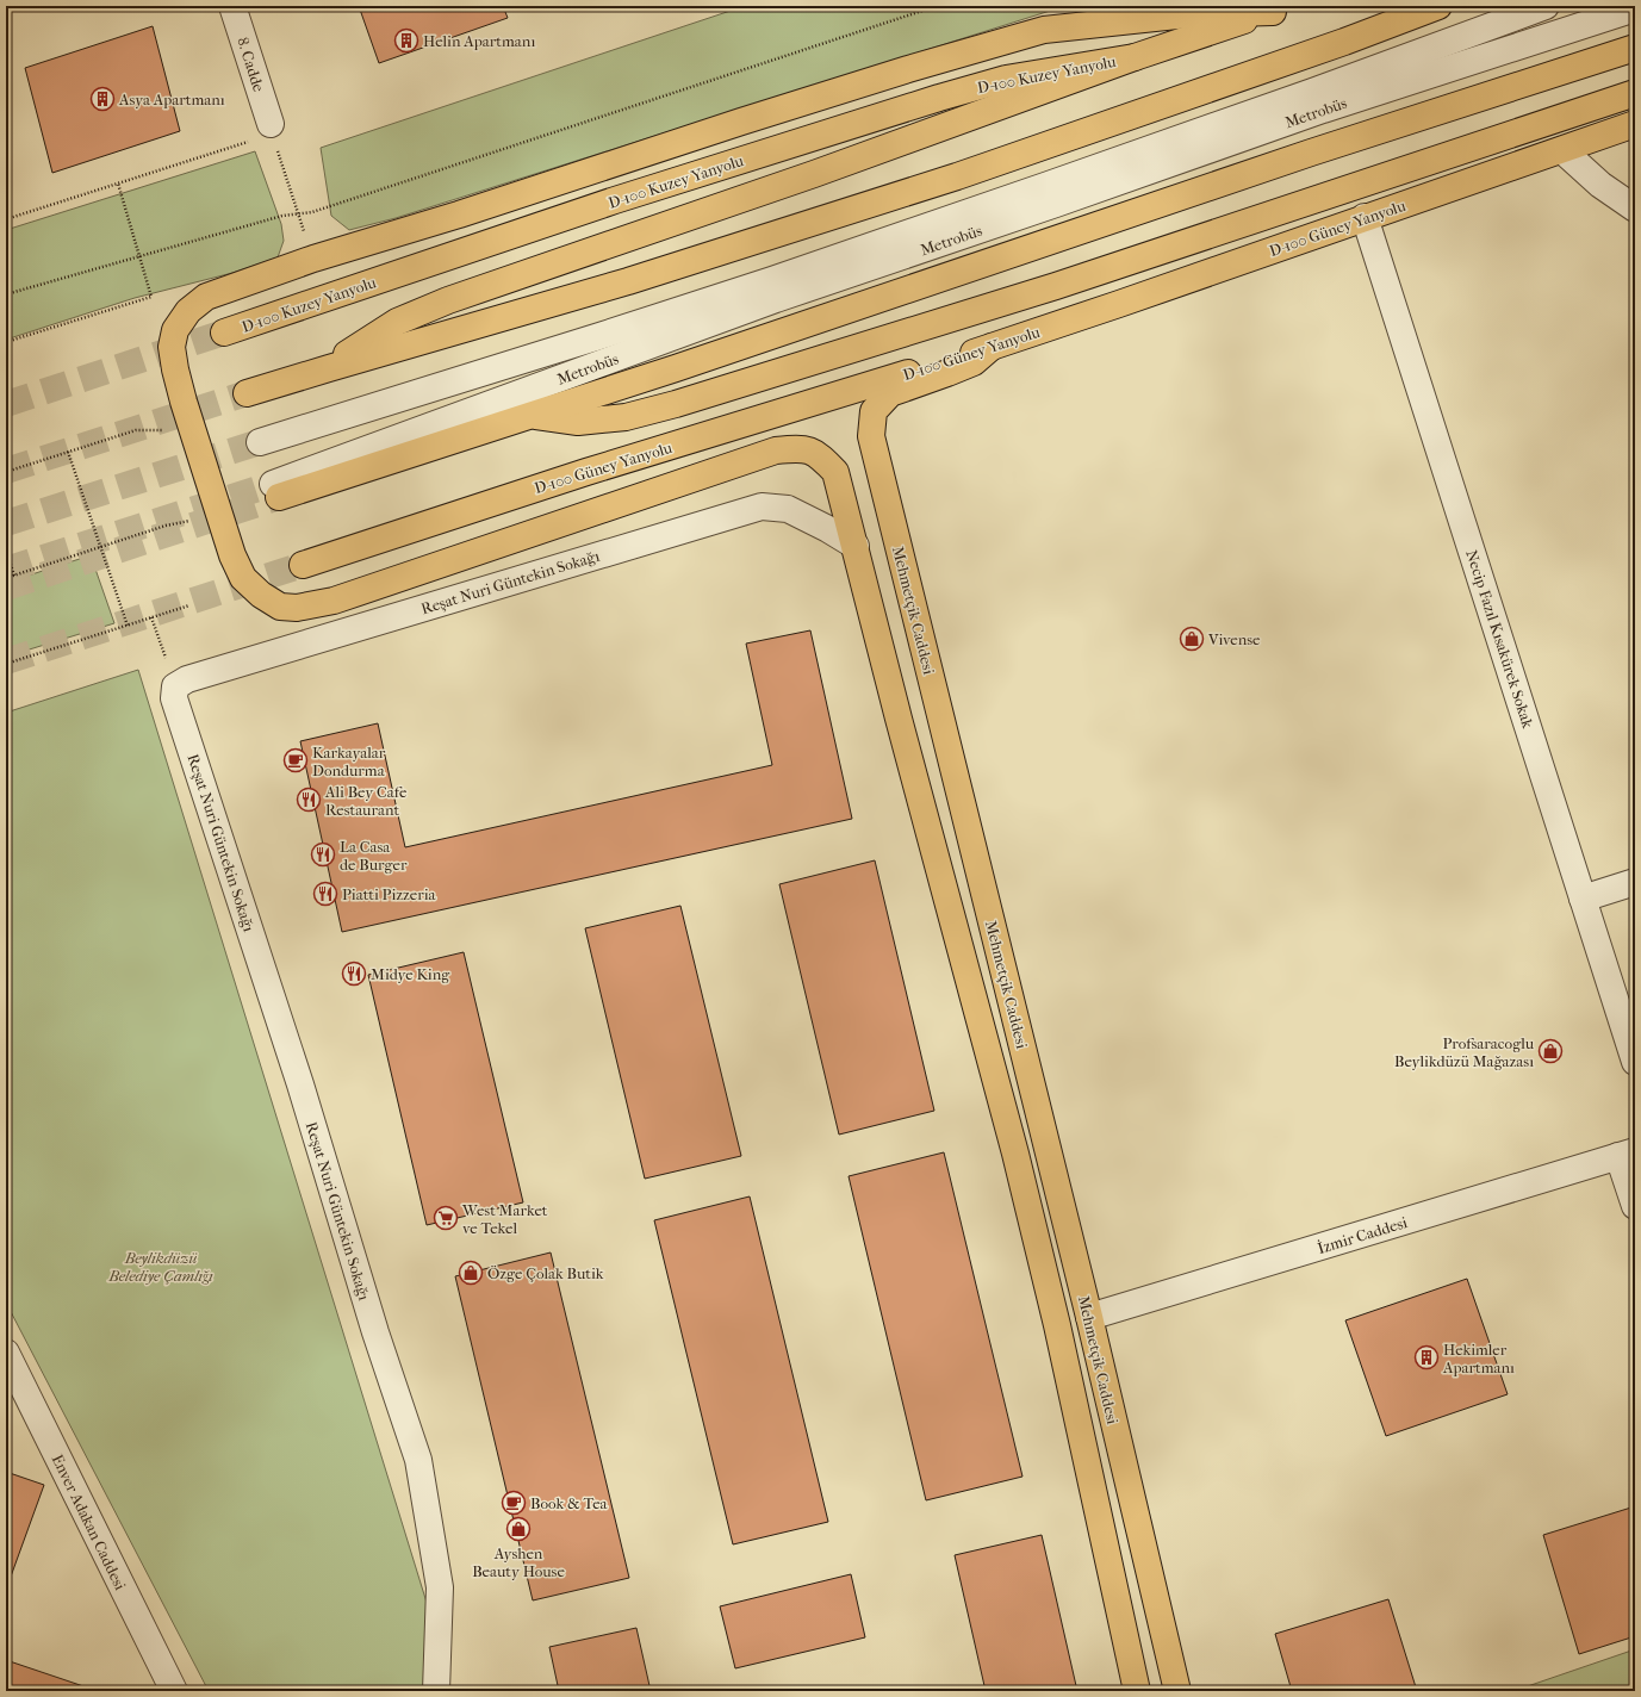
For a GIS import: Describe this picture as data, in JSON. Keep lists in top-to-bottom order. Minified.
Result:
{"streets":{"main road":["D-100 Kuzey Yanyolu","D-100 Güney Yanyolu","Mehmetçik Caddesi"],"street":["8. Cadde","Metrobüs","Reşat Nuri Güntekin Sokağı","Necip Fazıl Kısakürek Sokak","İzmir Caddesi","Enver Adakan Caddesi"]},"crossings":[["D-100 Güney Yanyolu","Mehmetçik Caddesi"],["D-100 Güney Yanyolu","Necip Fazıl Kısakürek Sokak"],["Mehmetçik Caddesi","İzmir Caddesi"]],"parks":["Beylikdüzü Belediye Çamlığı"],"places":{"building":["Helin Apartmanı","Asya Apartmanı","Hekimler Apartmanı"],"shop":["Vivense","Profsaracoglu Beylikdüzü Mağazası","Özge Çolak Butik","Ayshen Beauty House"],"cafe":["Karkayalar Dondurma","Book & Tea"],"restaurant":["Ali Bey Cafe Restaurant","La Casa de Burger","Piatti Pizzeria","Midye King"],"supermarket":["West Market ve Tekel"]}}
